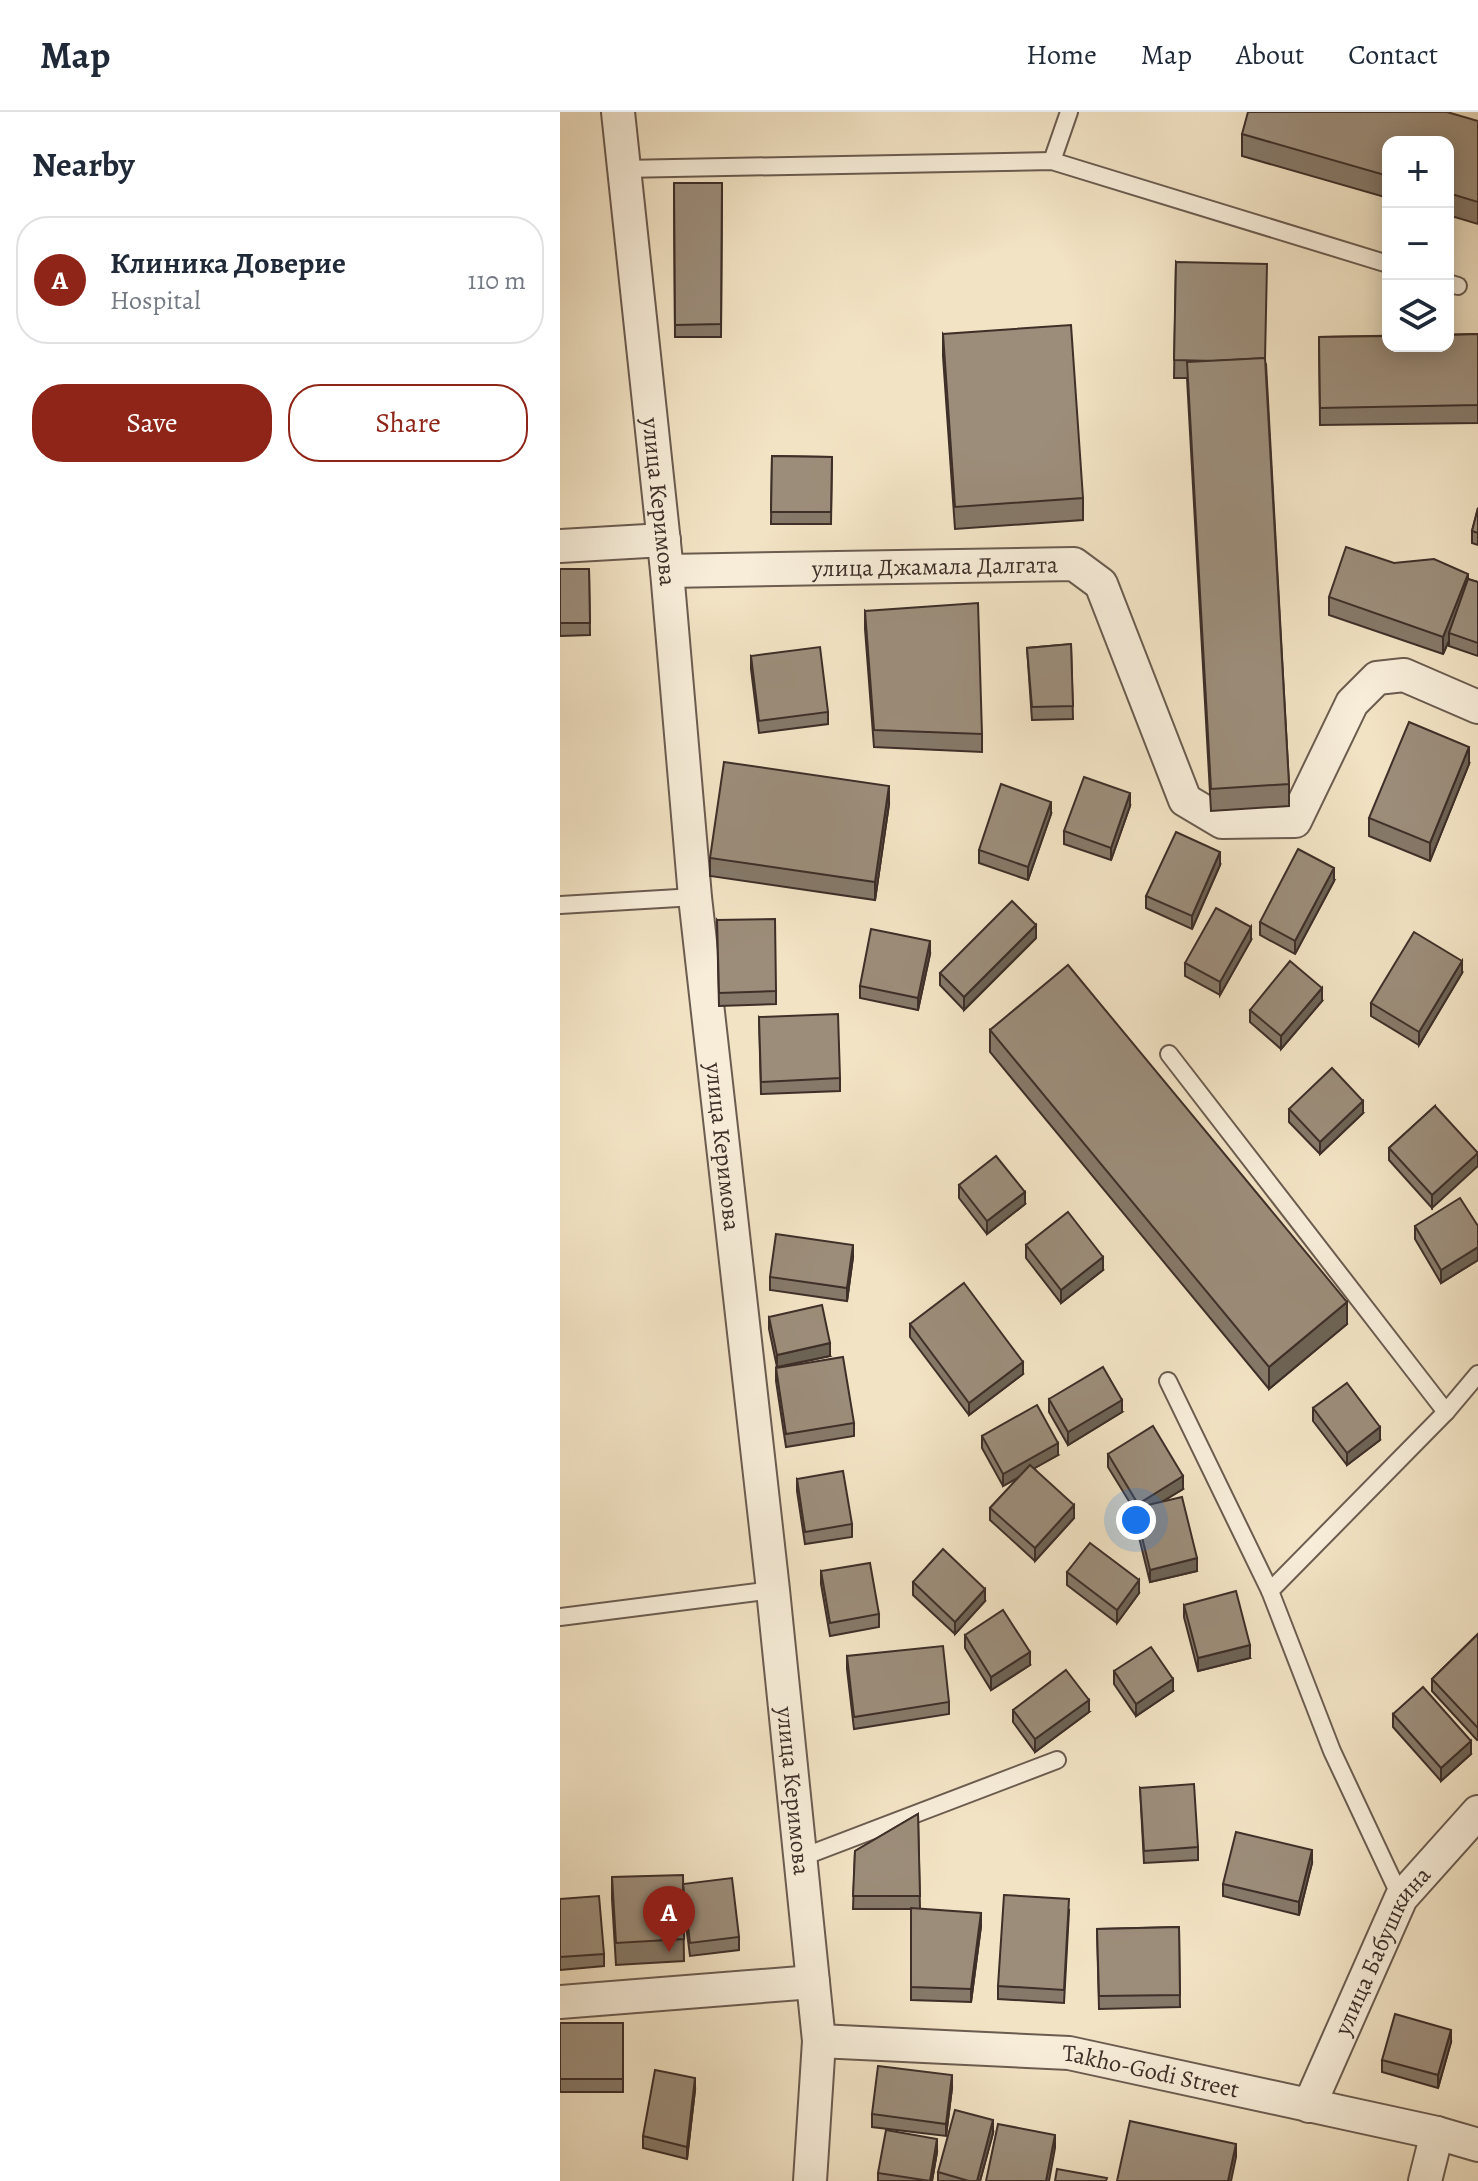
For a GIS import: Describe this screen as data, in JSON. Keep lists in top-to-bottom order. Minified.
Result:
{"streets":{"street":["улица Керимова","улица Джамала Далгата","улица Бабушкина","Takho-Godi Street"]},"crossings":[["улица Керимова","улица Джамала Далгата"],["улица Керимова","Takho-Godi Street"],["улица Бабушкина","Takho-Godi Street"]],"page":{"header":"Map","nav":["Home","Map","About","Contact"],"heading":"Nearby","map_buttons":["+","−"],"list":[{"mark":"A","name":"Клиника Доверие","note":"Hospital","value":"110 m"}],"buttons":["Save","Share"],"pins":"A"}}
